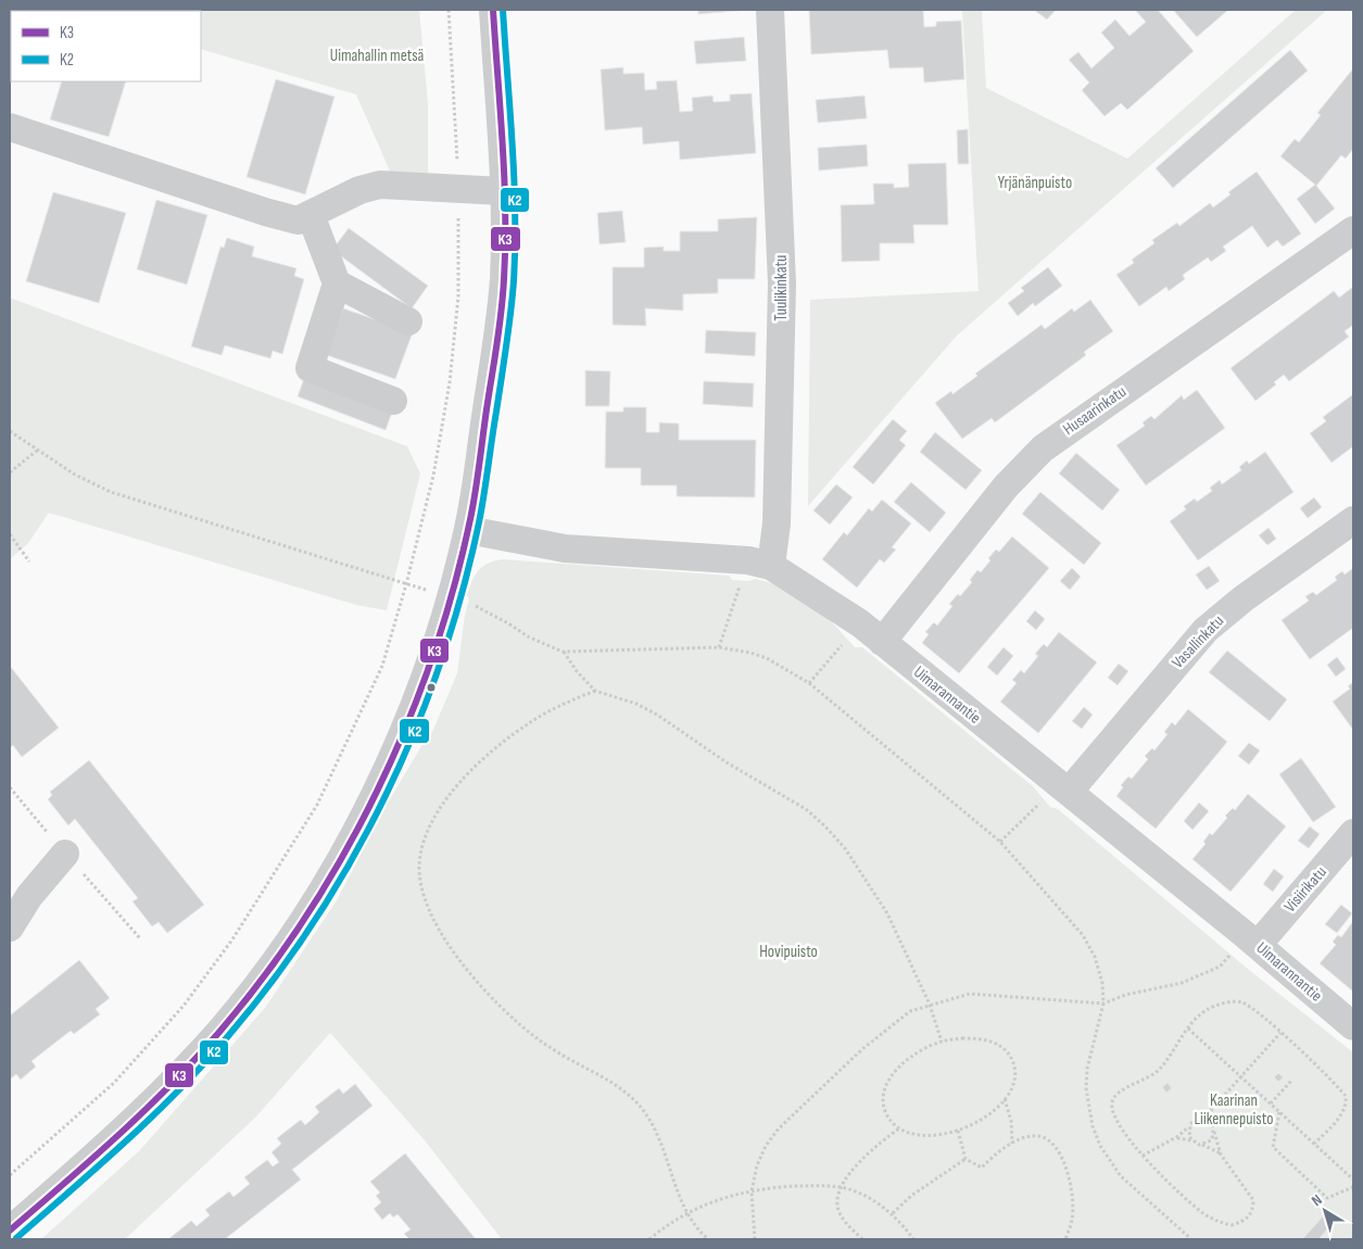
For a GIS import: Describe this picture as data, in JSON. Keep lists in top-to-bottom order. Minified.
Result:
{"streets":{"street":["Tuulikinkatu","Husaarinkatu","Vasallinkatu","Uimarannantie","Visiirikatu"]},"crossings":[["Tuulikinkatu","Uimarannantie"],["Husaarinkatu","Uimarannantie"],["Vasallinkatu","Uimarannantie"],["Uimarannantie","Visiirikatu"]],"parks":["Uimahallin metsä","Yrjänänpuisto","Hovipuisto","Kaarinan Liikennepuisto"],"lines":["transit line K3","transit line K2"],"legend":["K3","K2"],"north":"top left"}
